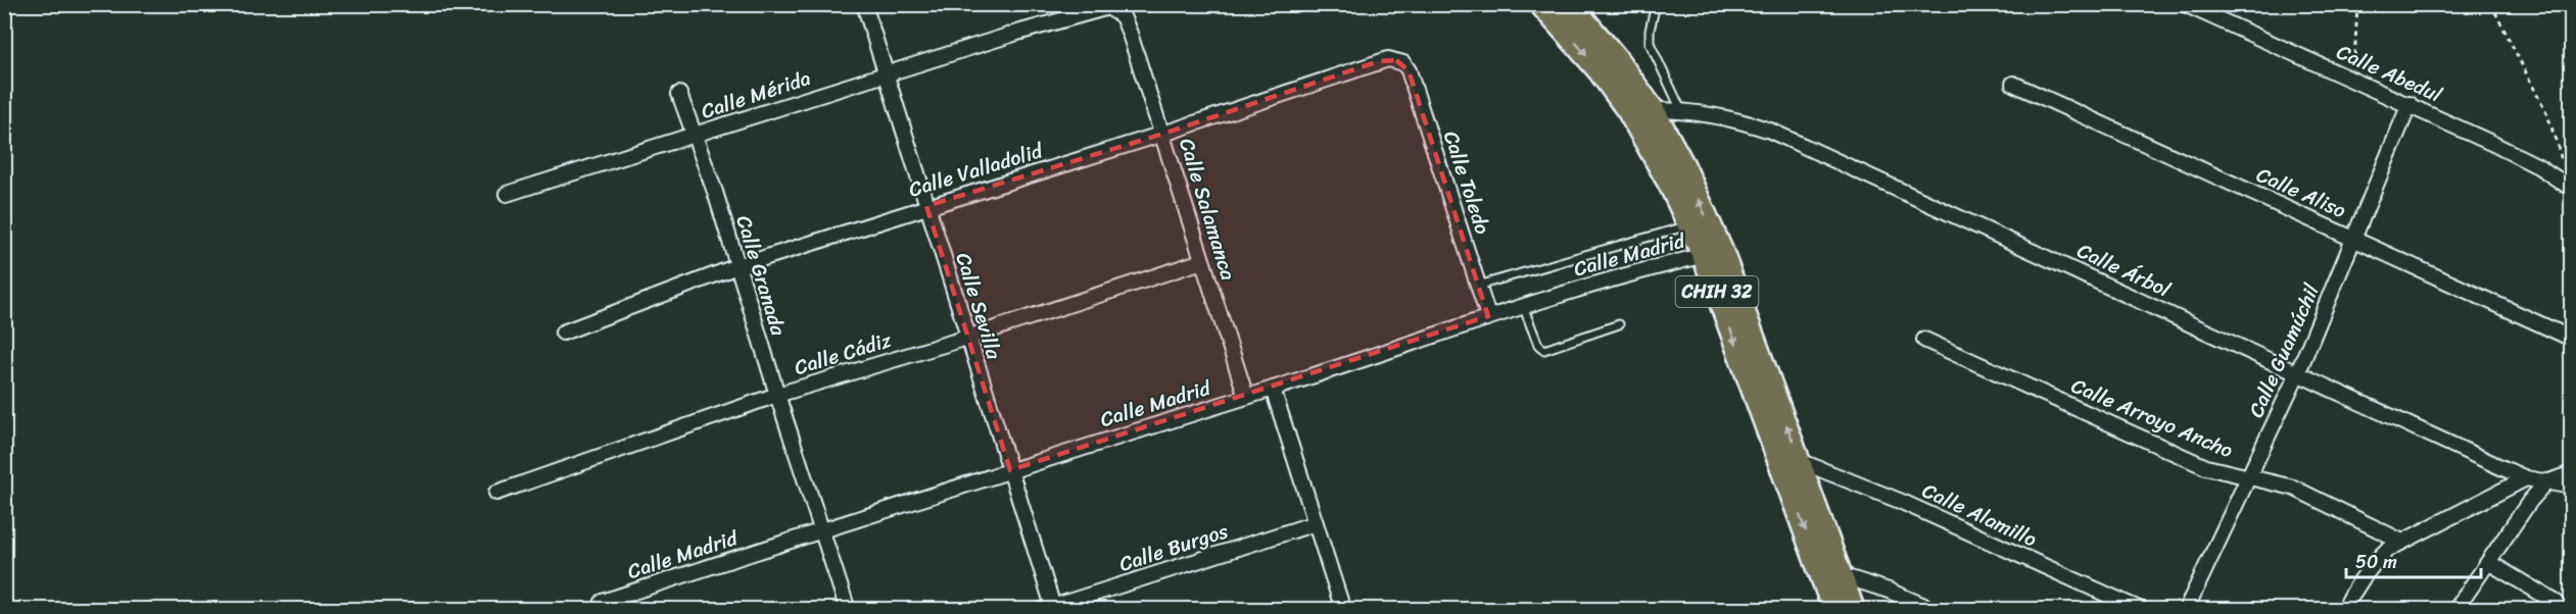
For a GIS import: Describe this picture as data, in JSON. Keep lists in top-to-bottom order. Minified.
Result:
{"streets":{"main road":["CHIH 32"],"street":["Calle Abedul","Calle Mérida","Calle Valladolid","Calle Toledo","Calle Aliso","Calle Salamanca","Calle Madrid","Calle Árbol","Calle Granada","Calle Sevilla","Calle Guamúchil","Calle Cádiz","Calle Arroyo Ancho","Calle Alamillo","Calle Burgos"]},"crossings":[["Calle Abedul","Calle Guamúchil"],["Calle Mérida","Calle Salamanca"],["Calle Mérida","Calle Granada"],["Calle Mérida","Calle Sevilla"],["Calle Valladolid","Calle Toledo"],["Calle Valladolid","Calle Salamanca"],["Calle Valladolid","Calle Granada"],["Calle Valladolid","Calle Sevilla"],["Calle Toledo","Calle Madrid"],["Calle Aliso","Calle Guamúchil"],["Calle Salamanca","Calle Madrid"],["Calle Salamanca","Calle Cádiz"],["Calle Madrid","Calle Granada"],["Calle Madrid","CHIH 32"],["Calle Madrid","Calle Sevilla"],["Calle Árbol","CHIH 32"],["Calle Árbol","Calle Guamúchil"],["Calle Granada","Calle Cádiz"],["CHIH 32","Calle Alamillo"],["Calle Sevilla","Calle Cádiz"],["Calle Sevilla","Calle Burgos"],["Calle Guamúchil","Calle Arroyo Ancho"]],"scale_bar":"50 m"}
